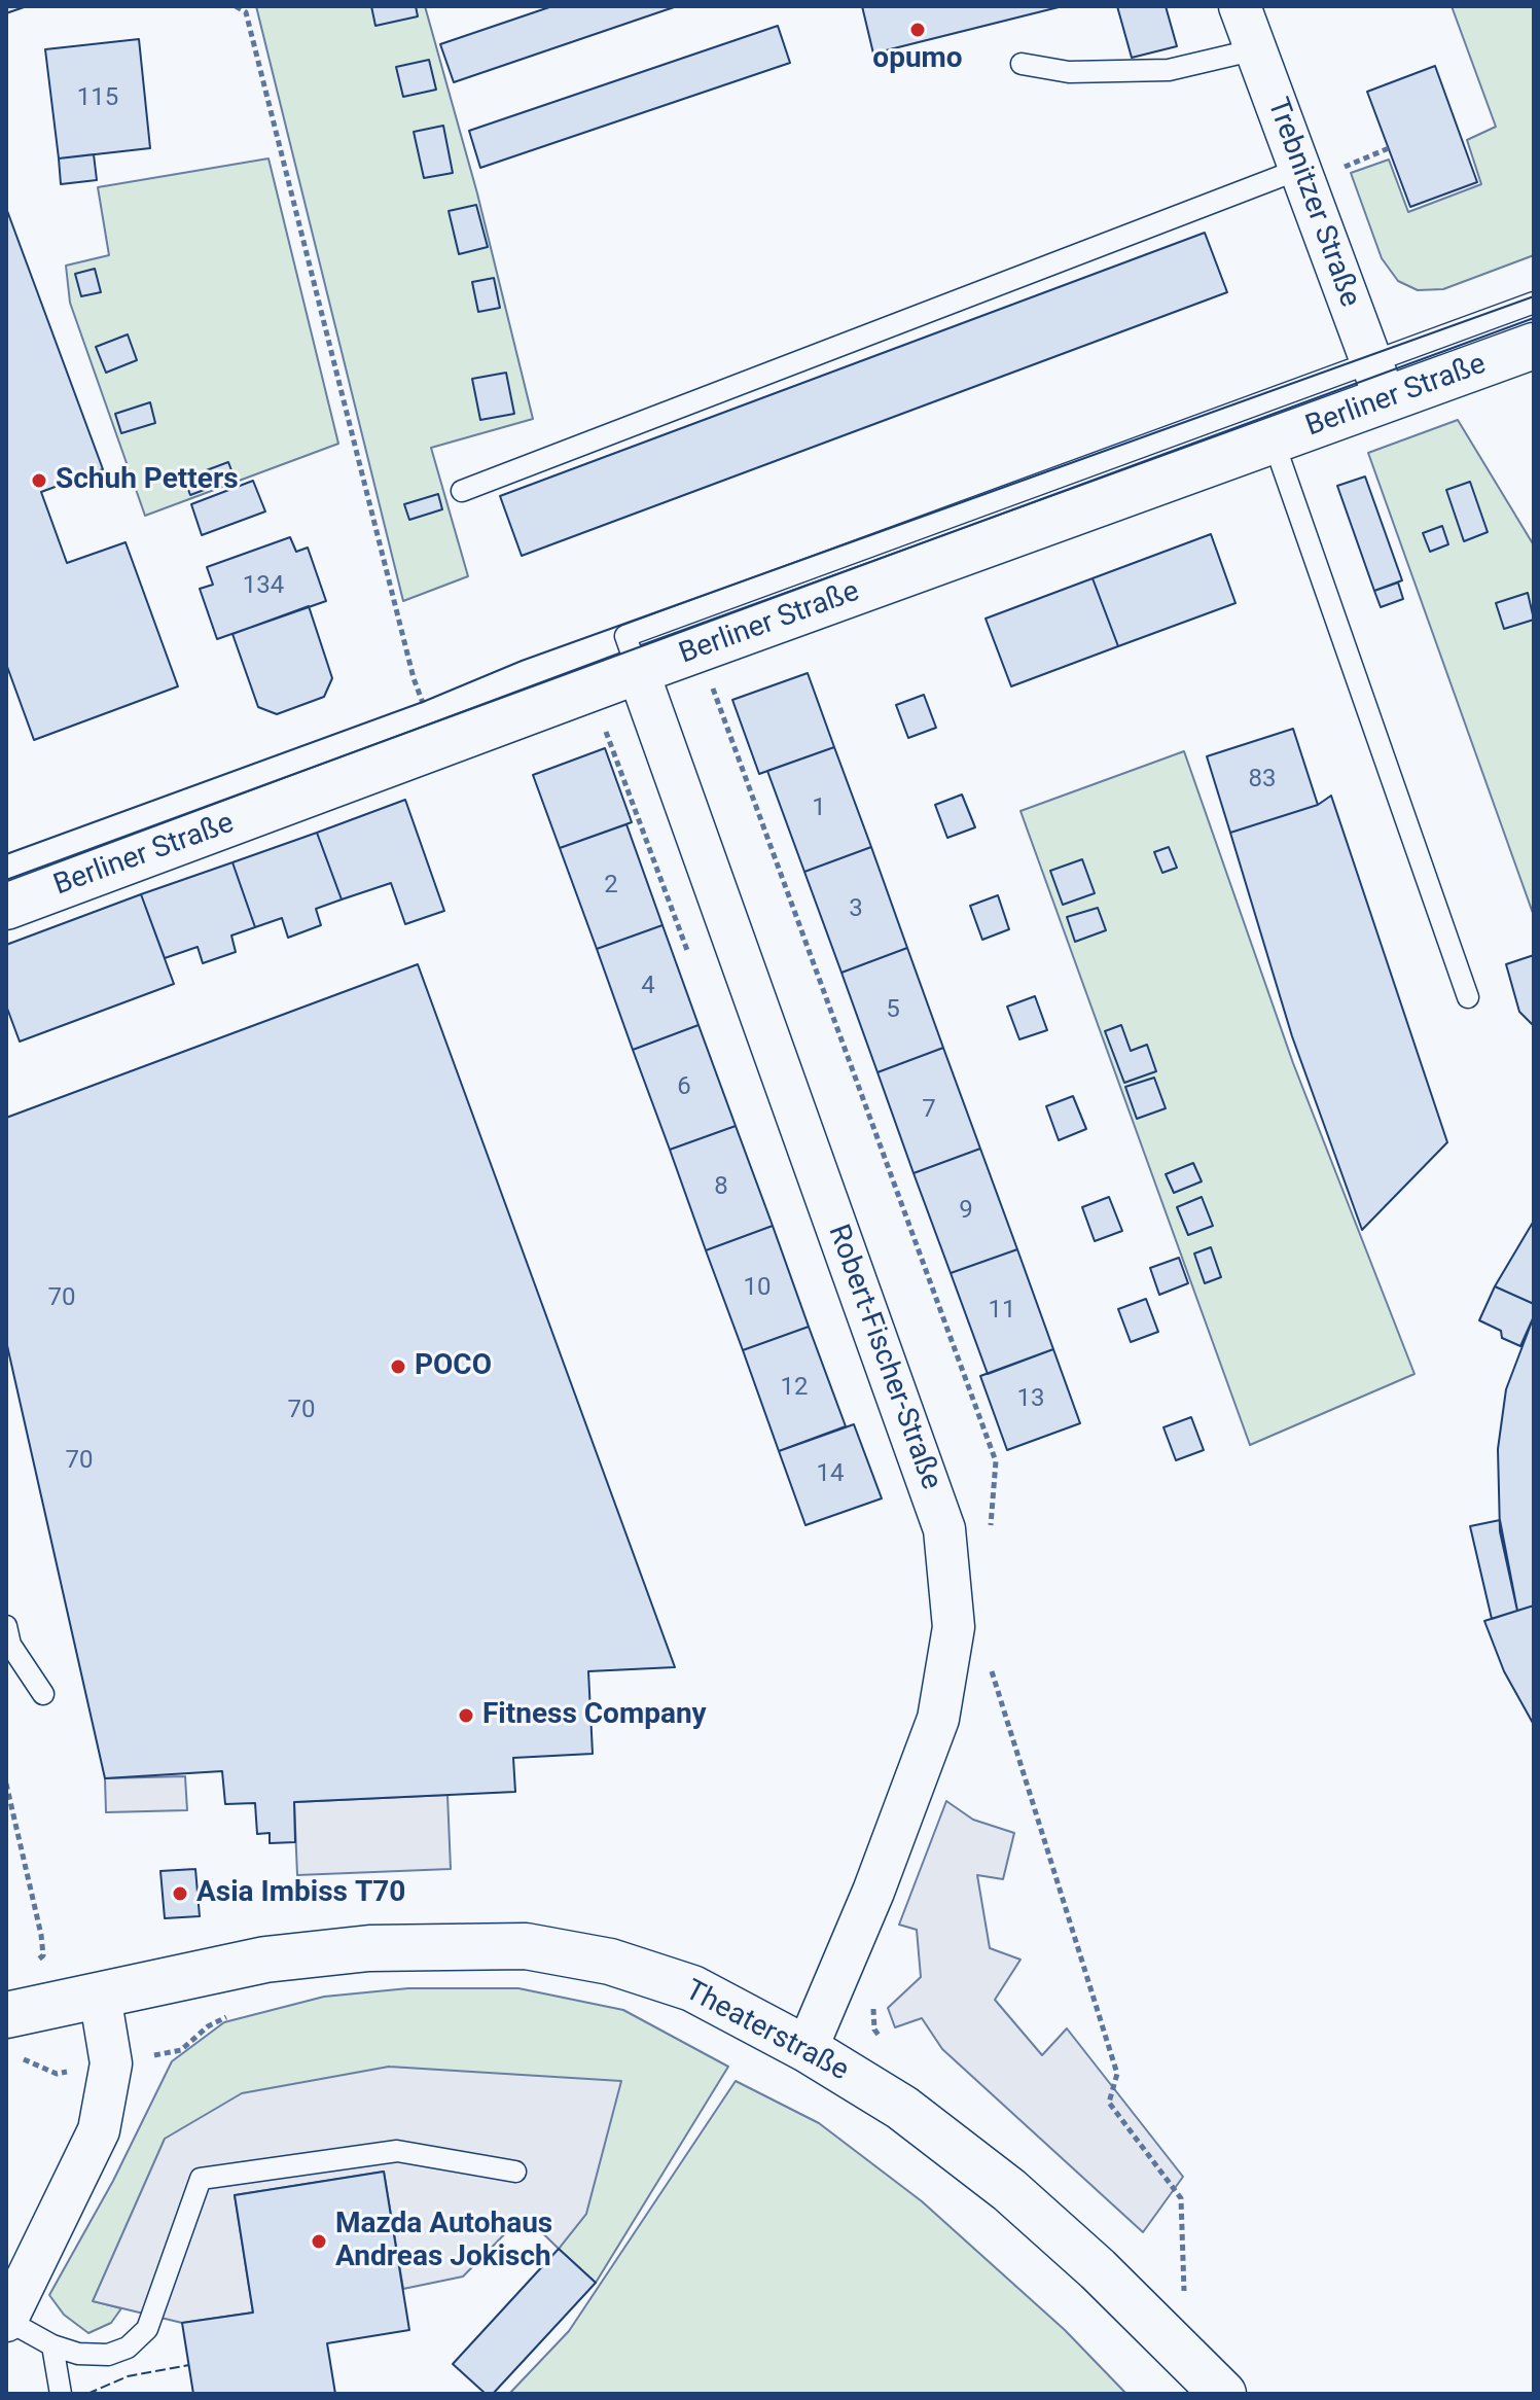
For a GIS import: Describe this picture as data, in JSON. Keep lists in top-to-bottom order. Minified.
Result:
{"streets":{"main road":["Berliner Straße","Theaterstraße"],"street":["Trebnitzer Straße","Robert-Fischer-Straße"]},"crossings":[["Trebnitzer Straße","Berliner Straße"],["Berliner Straße","Robert-Fischer-Straße"],["Robert-Fischer-Straße","Theaterstraße"]],"places":["opumo","Schuh Petters","POCO","Fitness Company","Asia Imbiss T70","Mazda Autohaus Andreas Jokisch"],"house_numbers":["115","134","83","1","2","3","4","5","6","7","8","9","10","70","11","12","13","70","70","14"]}
